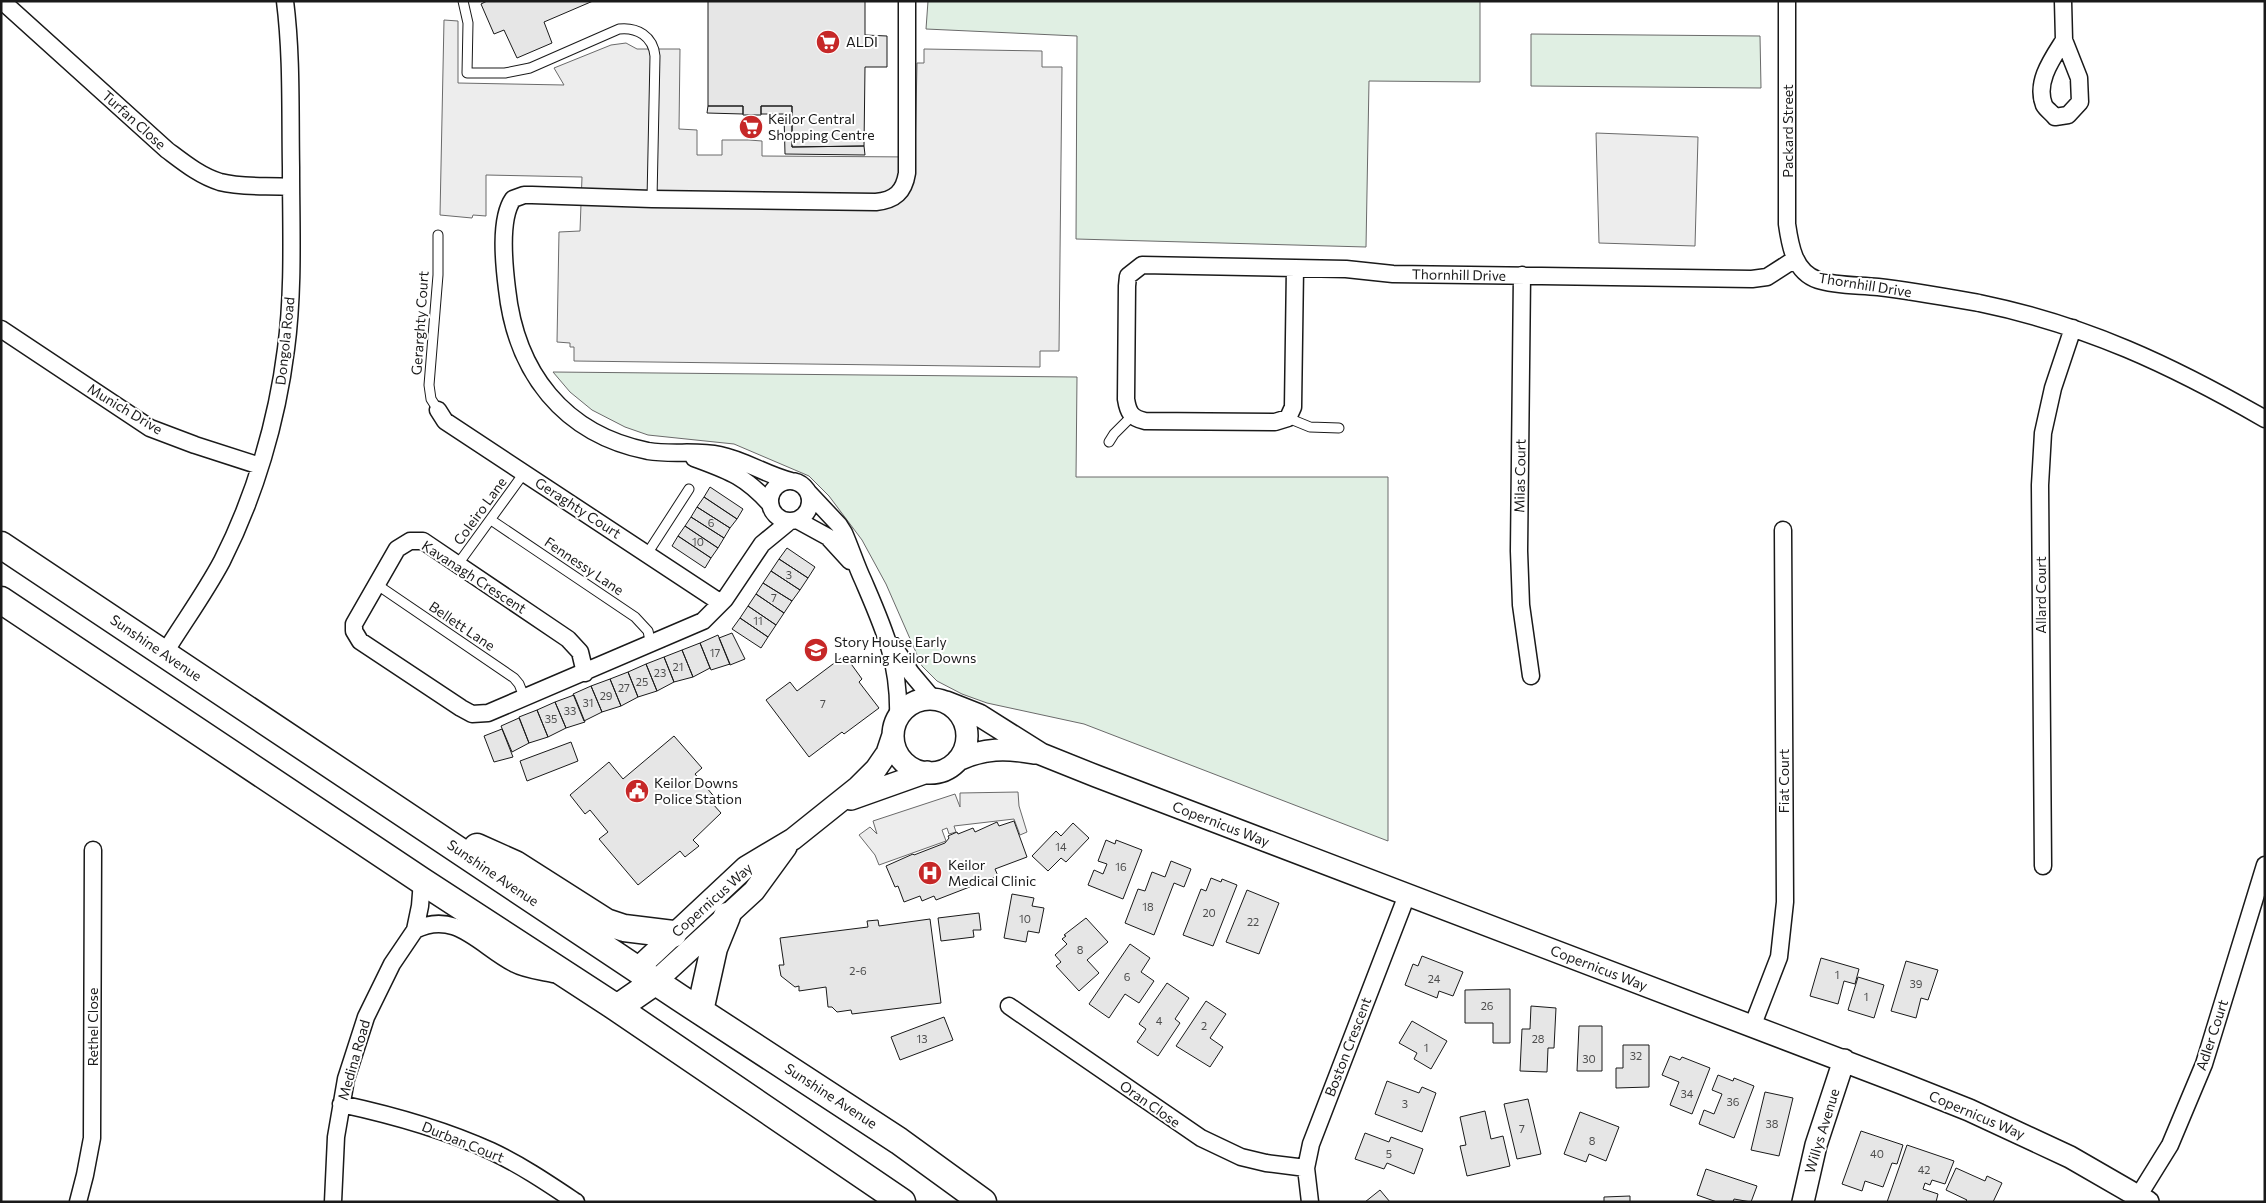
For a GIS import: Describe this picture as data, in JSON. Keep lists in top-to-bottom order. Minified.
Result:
{"streets":{"main road":["Sunshine Avenue"],"street":["Turfan Close","Packard Street","Thornhill Drive","Dongola Road","Munich Drive","Milas Court","Geraghty Court","Kavanagh Crescent","Allard Court","Fiat Court","Copernicus Way","Rethel Close","Adler Court","Boston Crescent","Medina Road","Oran Close","Willys Avenue","Durban Court"],"lane":["Gerarghty Court","Coleiro Lane","Fennessy Lane","Bellett Lane"]},"crossings":[["Turfan Close","Dongola Road"],["Packard Street","Thornhill Drive"],["Thornhill Drive","Milas Court"],["Thornhill Drive","Allard Court"],["Gerarghty Court","Geraghty Court"],["Dongola Road","Munich Drive"],["Dongola Road","Sunshine Avenue"],["Geraghty Court","Coleiro Lane"],["Geraghty Court","Kavanagh Crescent"],["Coleiro Lane","Fennessy Lane"],["Coleiro Lane","Kavanagh Crescent"],["Fennessy Lane","Kavanagh Crescent"],["Kavanagh Crescent","Bellett Lane"],["Sunshine Avenue","Copernicus Way"],["Fiat Court","Copernicus Way"],["Copernicus Way","Adler Court"],["Copernicus Way","Boston Crescent"],["Copernicus Way","Willys Avenue"],["Boston Crescent","Oran Close"],["Medina Road","Durban Court"]],"places":{"supermarket":["ALDI","Keilor Central Shopping Centre"],"school or university":["Story House Early Learning Keilor Downs"],"public building":["Keilor Downs Police Station"],"hospital":["Keilor Medical Clinic"]},"house_numbers":["6","10","3","7","11","17","21","23","25","27","29","31","7","33","35","14","16","18","20","10","22","8","2-6","1","6","24","39","1","26","4","2","13","28","1","32","30","34","36","3","38","7","8","5","40","42"]}
